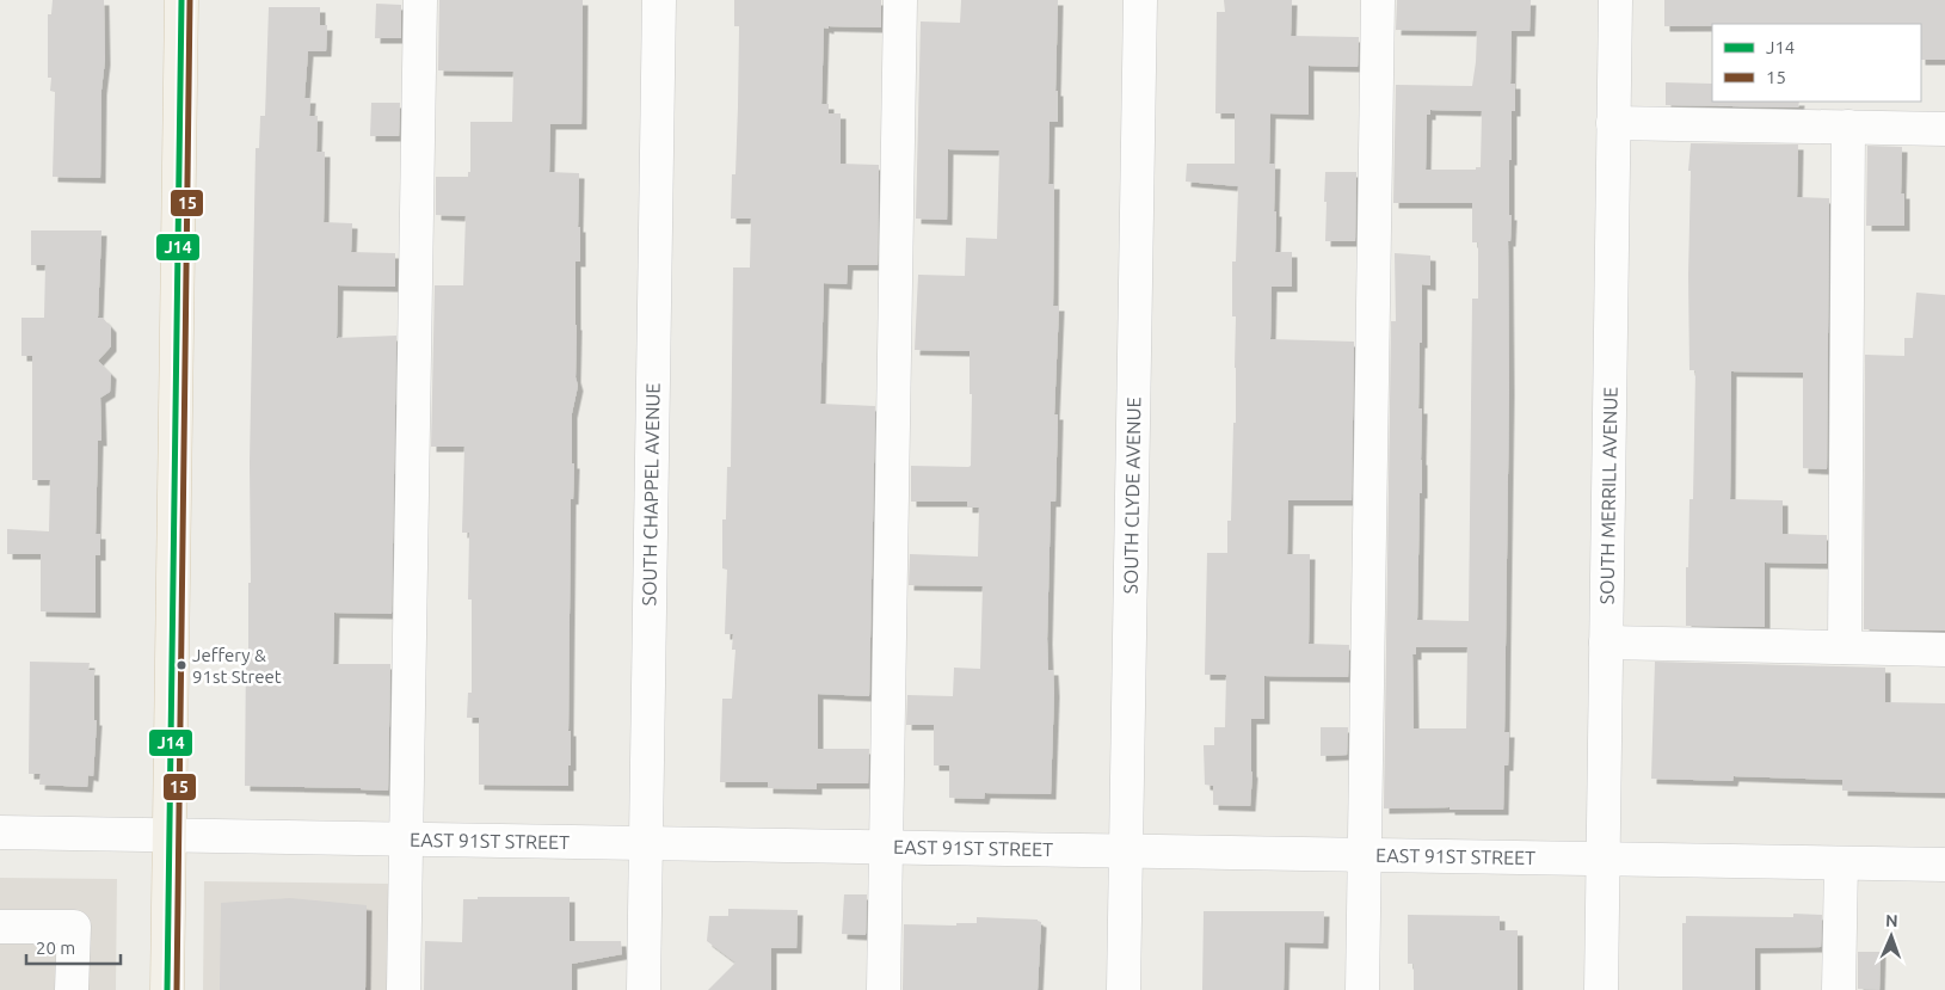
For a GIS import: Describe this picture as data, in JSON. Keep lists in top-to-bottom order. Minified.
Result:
{"streets":{"street":["SOUTH CHAPPEL AVENUE","SOUTH CLYDE AVENUE","SOUTH MERRILL AVENUE","EAST 91ST STREET"]},"crossings":[["SOUTH CHAPPEL AVENUE","EAST 91ST STREET"],["SOUTH CLYDE AVENUE","EAST 91ST STREET"],["SOUTH MERRILL AVENUE","EAST 91ST STREET"]],"places":["Jeffery & 91st Street"],"lines":["transit line J14","transit line 15"],"legend":["J14","15"],"scale_bar":"20 m","north":"top"}
